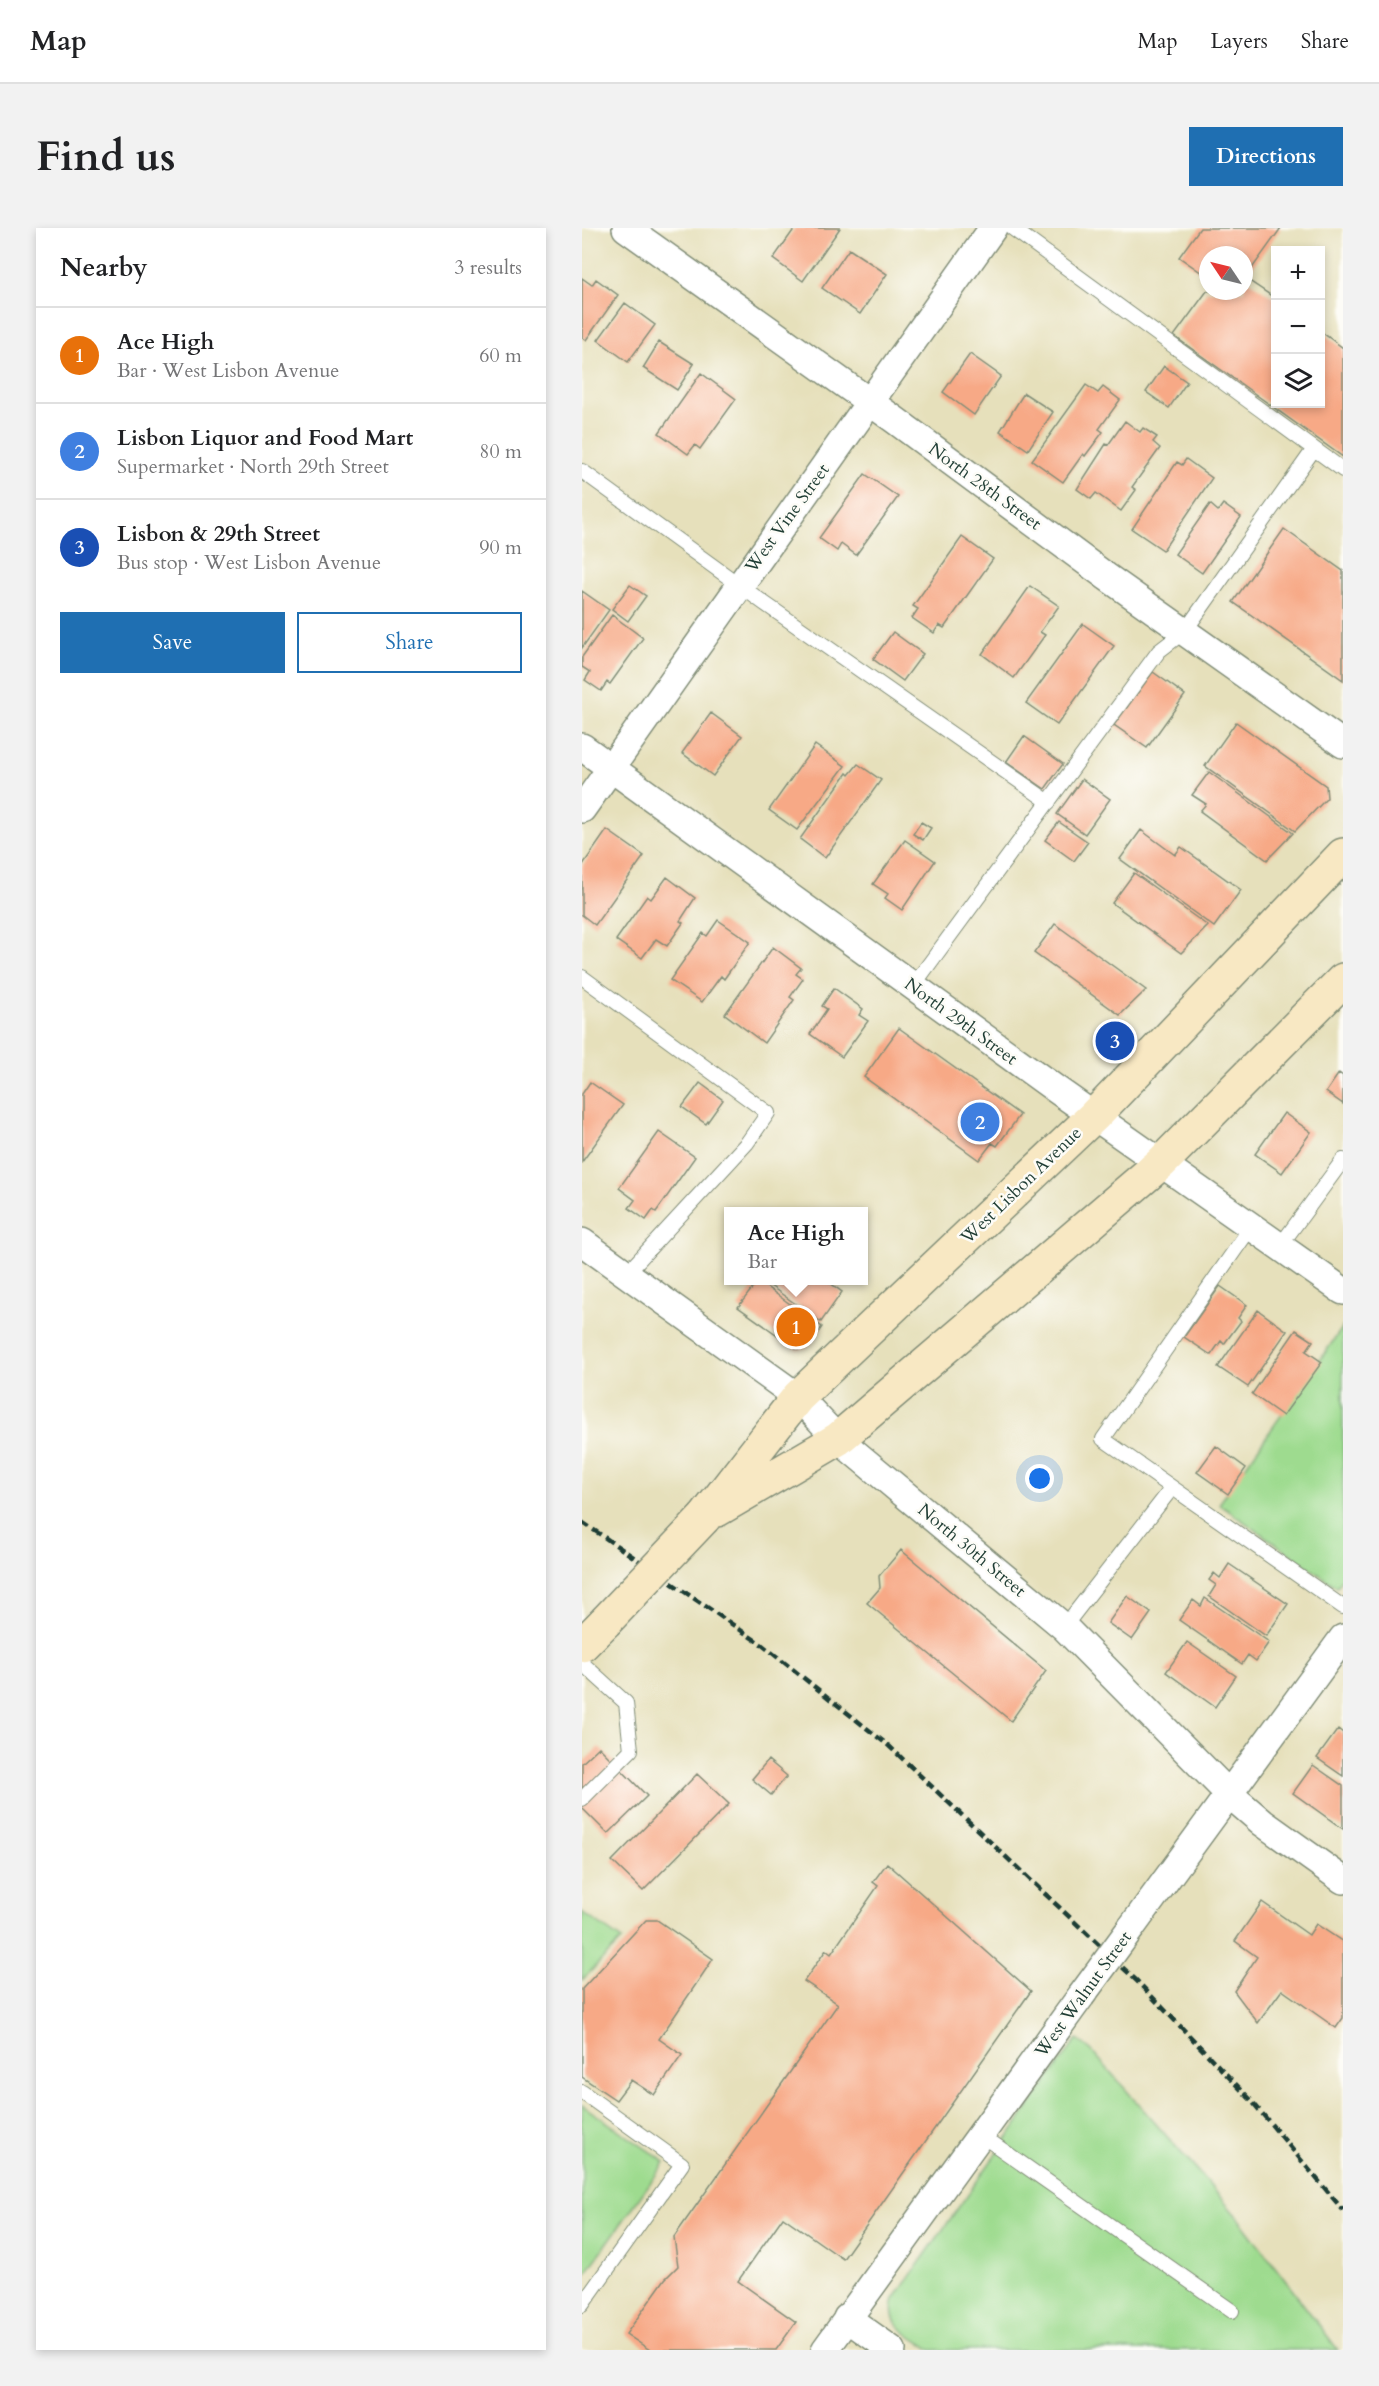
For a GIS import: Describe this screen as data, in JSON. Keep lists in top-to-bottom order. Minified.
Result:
{"streets":{"main road":["West Lisbon Avenue"],"street":["North 28th Street","West Vine Street","North 29th Street","North 30th Street","West Walnut Street"]},"crossings":[["North 28th Street","West Vine Street"],["West Vine Street","North 29th Street"],["North 29th Street","West Lisbon Avenue"],["West Lisbon Avenue","North 30th Street"],["North 30th Street","West Walnut Street"]],"north":"top left","page":{"header":"Map","nav":["Map","Layers","Share"],"buttons":["Directions",["Save","Share"]],"title":"Find us","heading":["Nearby","3 results"],"map_buttons":["+","−"],"list":[{"mark":"1","name":"Ace High","note":"Bar · West Lisbon Avenue","value":"60 m"},{"mark":"2","name":"Lisbon Liquor and Food Mart","note":"Supermarket · North 29th Street","value":"80 m"},{"mark":"3","name":"Lisbon & 29th Street","note":"Bus stop · West Lisbon Avenue","value":"90 m"}],"pins":["3","2","1"],"popup":["Ace High","Bar"]}}
